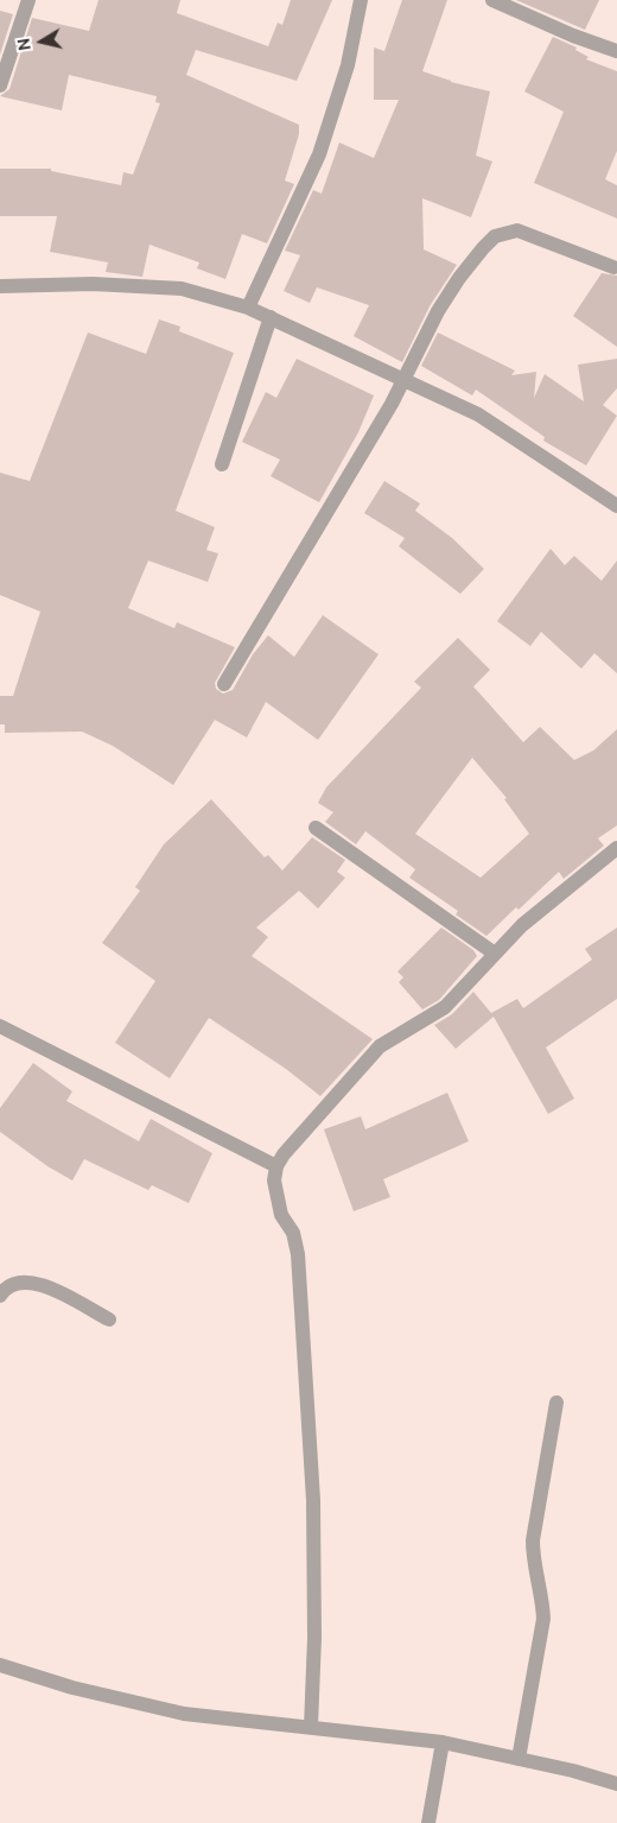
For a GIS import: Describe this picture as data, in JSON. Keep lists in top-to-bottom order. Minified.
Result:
{"north":"left"}
